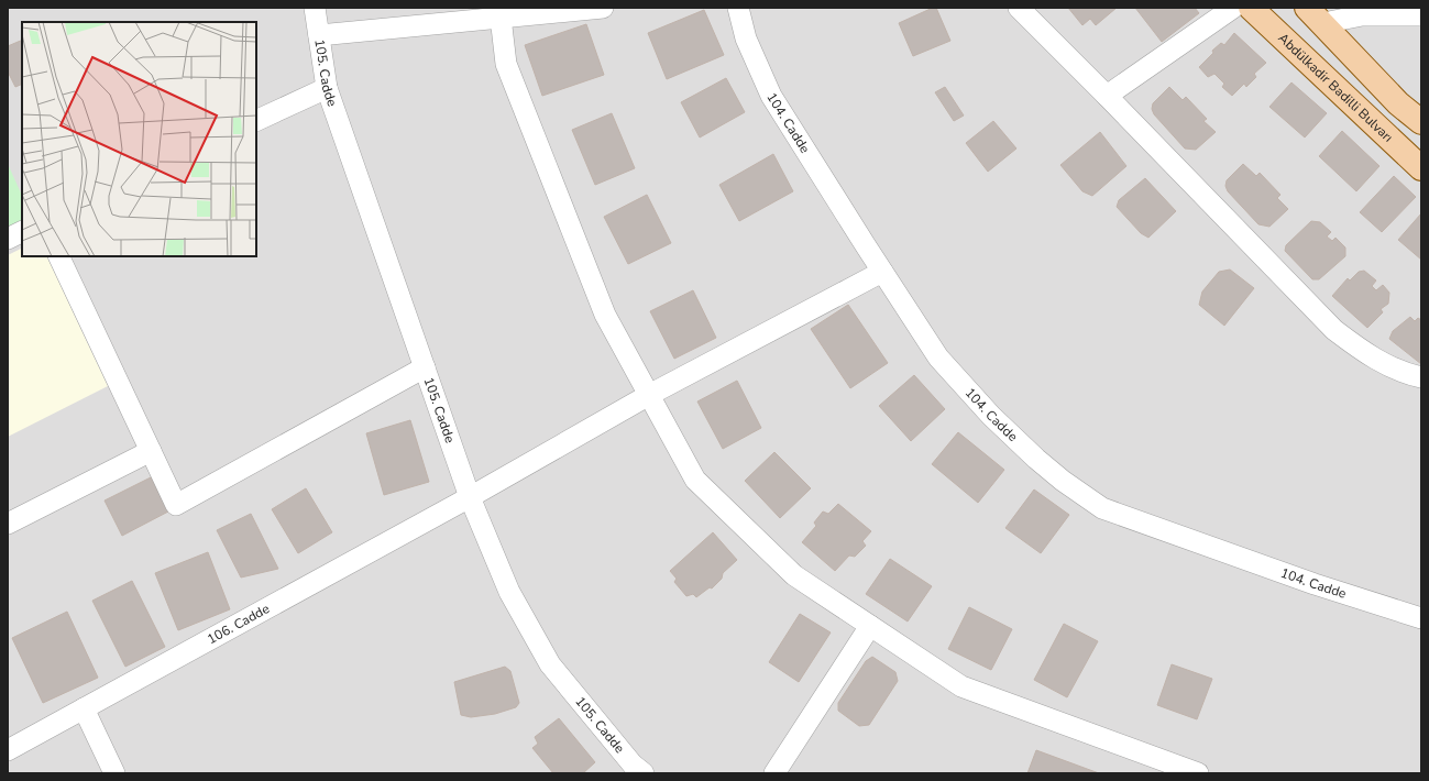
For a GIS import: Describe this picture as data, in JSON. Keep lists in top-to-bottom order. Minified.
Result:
{"streets":{"main road":["Abdülkadir Badilli Bulvarı"],"street":["105. Cadde","104. Cadde","106. Cadde"]},"crossings":[["105. Cadde","106. Cadde"],["104. Cadde","106. Cadde"]]}
